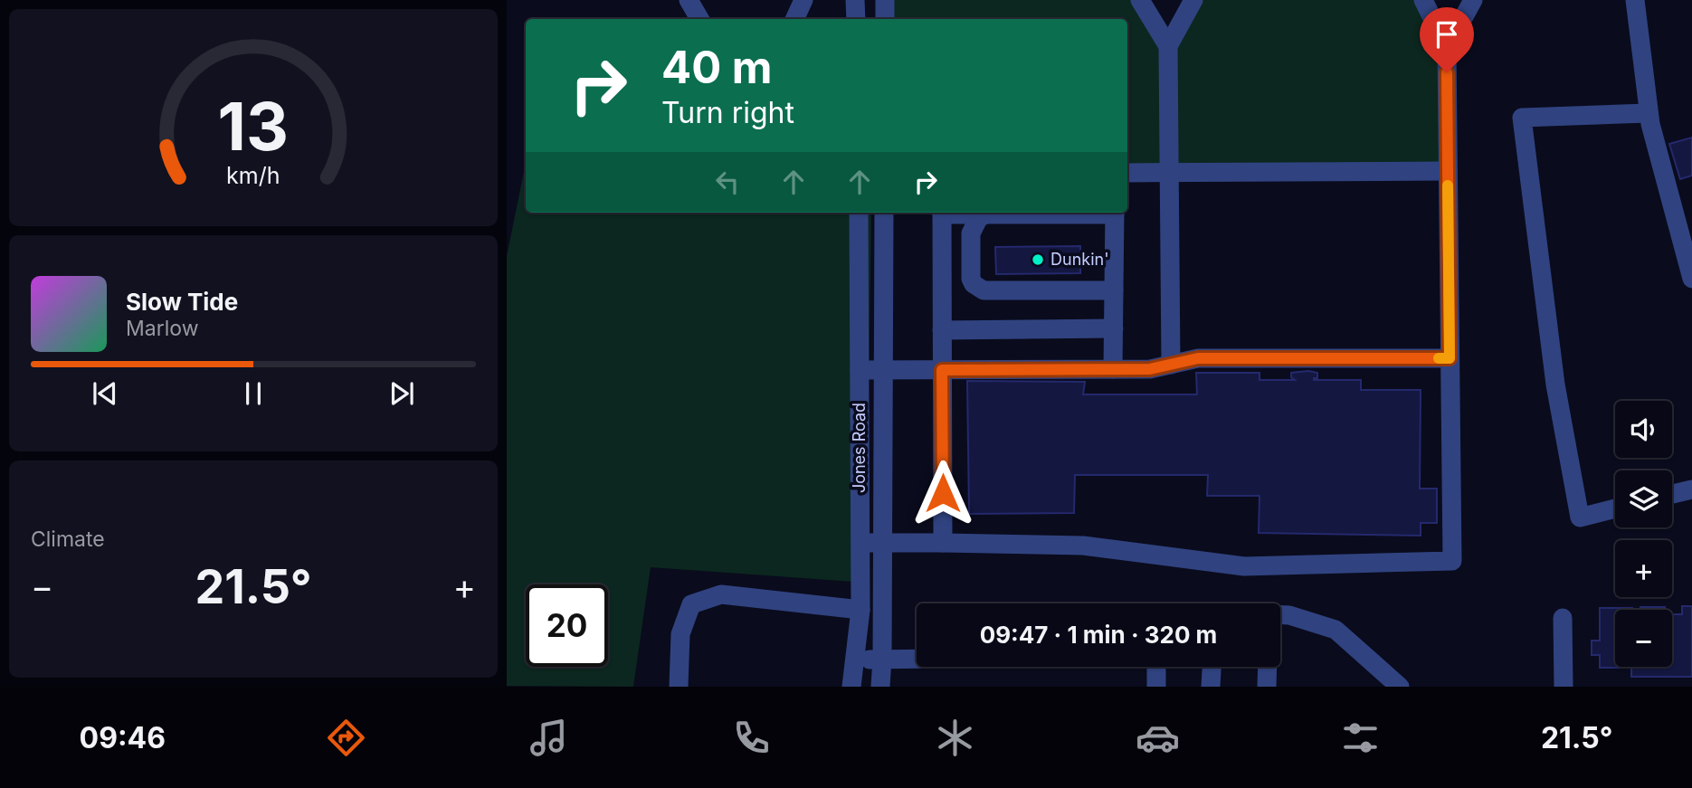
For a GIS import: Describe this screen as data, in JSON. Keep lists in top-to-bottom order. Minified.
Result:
{"streets":{"street":["Jones Road"]},"places":["Dunkin'"],"page":{"turn":["40 m","Turn right"],"song":["Slow Tide","Marlow"],"map_buttons":["+","−"],"tile":"Climate","heat":["−","21.5°","+"],"limit":"20","trip":"09:47 · 1 min · 320 m","tabs":["09:46","21.5°"],"gauge":["13","km/h"]}}
